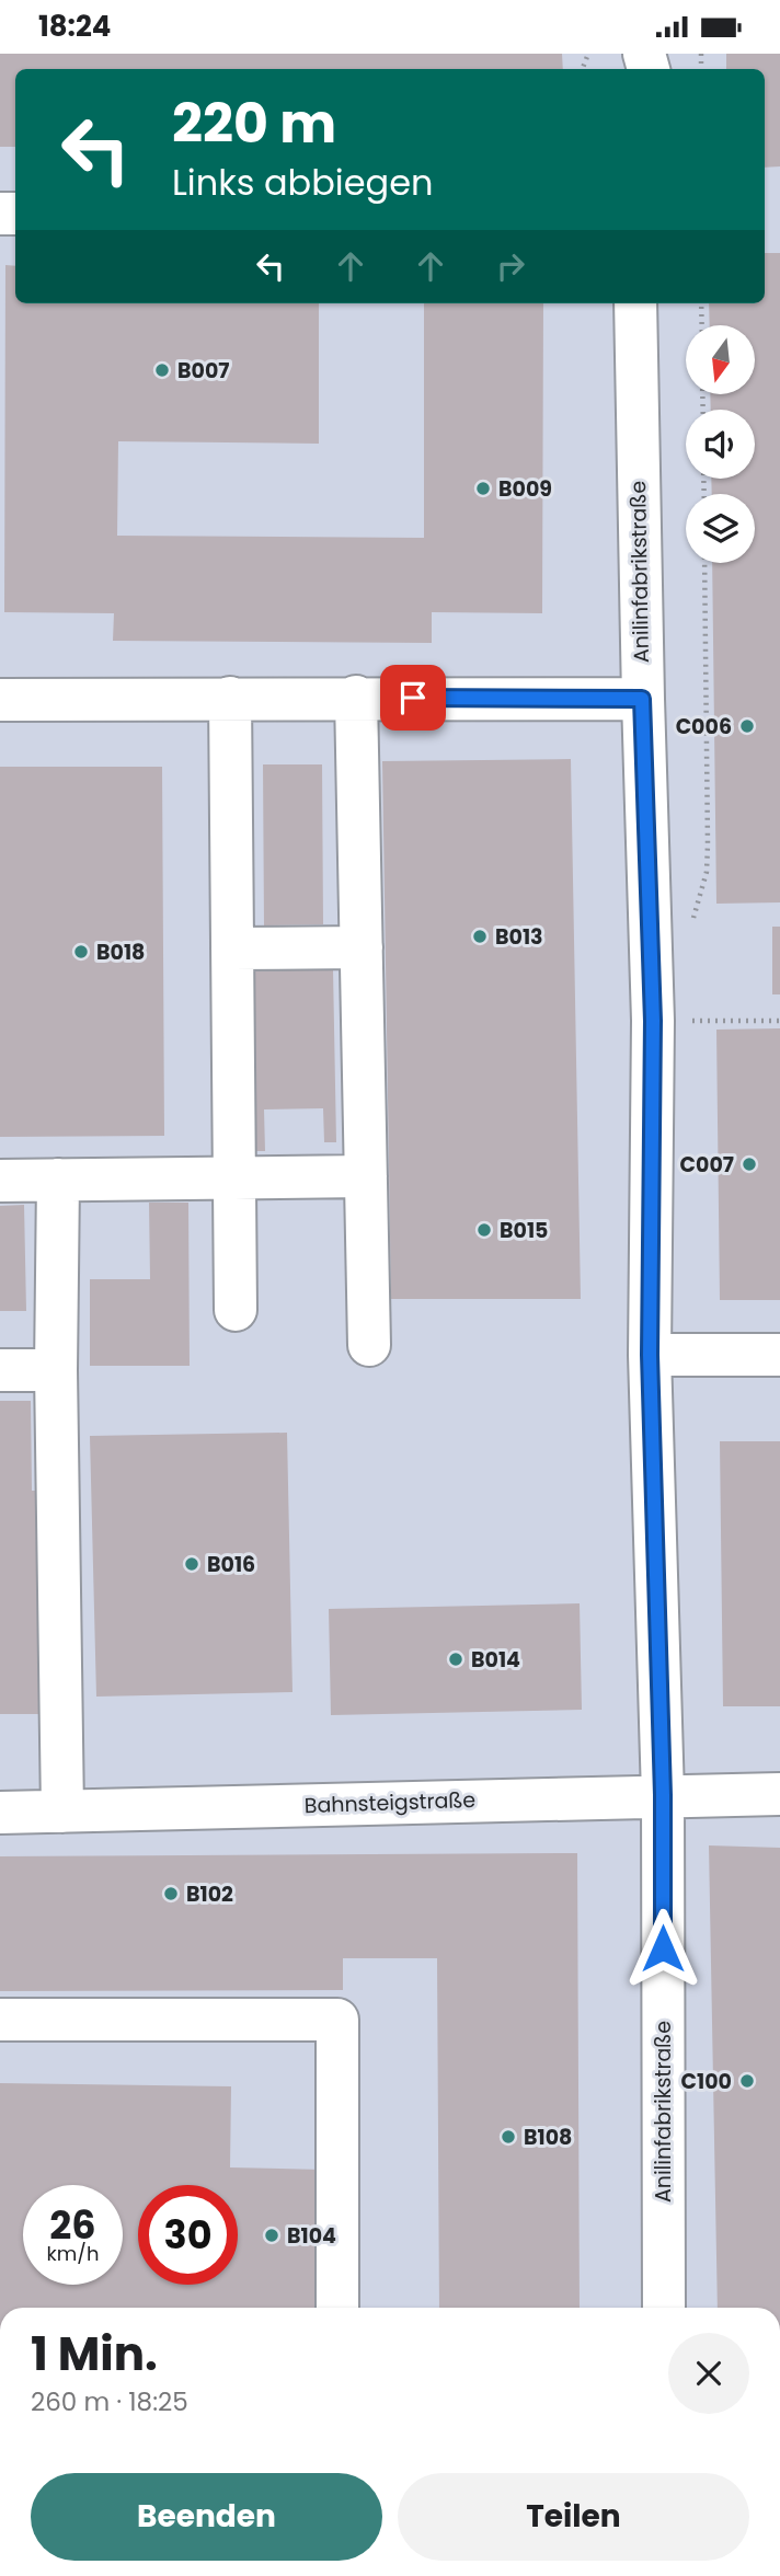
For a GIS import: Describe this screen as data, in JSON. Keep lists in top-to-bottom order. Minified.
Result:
{"streets":{"street":["Anilinfabrikstraße","Bahnsteigstraße"]},"crossings":[["Anilinfabrikstraße","Bahnsteigstraße"]],"places":["B007","B009","C006","B013","B018","C007","B015","B016","B014","B102","C100","B108","B104"],"north":"bottom","page":{"status":"18:24","turn":["220 m","Links abbiegen"],"speed":"26 km/h","limit":"30","heading":["1 Min.","260 m · 18:25"],"buttons":["Beenden","Teilen"]}}
